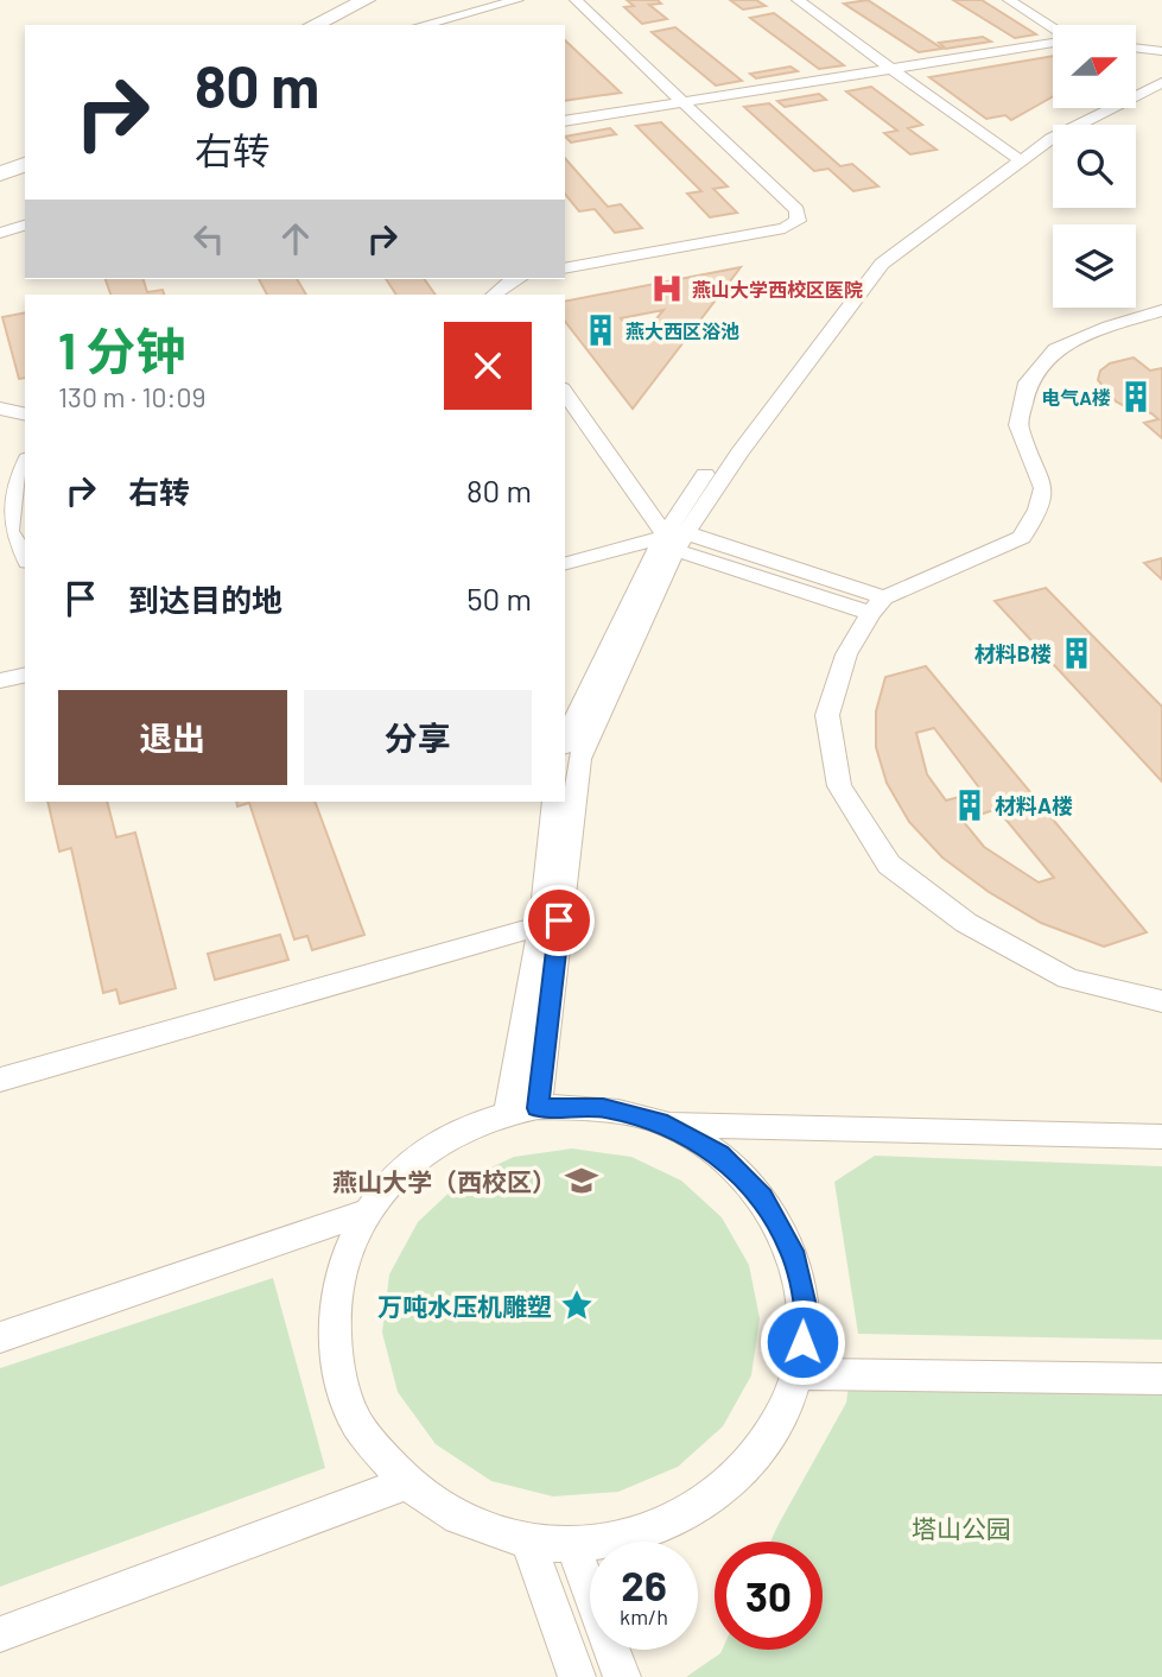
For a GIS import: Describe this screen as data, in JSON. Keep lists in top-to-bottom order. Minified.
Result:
{"parks":["塔山公园"],"places":{"hospital":["燕山大学西校区医院"],"building":["燕大西区浴池","电气A楼","材料B楼","材料A楼"],"school or university":["燕山大学（西校区）"],"place":["万吨水压机雕塑"]},"north":"right","page":{"turn":["80 m","右转"],"heading":["1 分钟","130 m · 10:09"],"list":[{"name":"右转","value":"80 m"},{"name":"到达目的地","value":"50 m"}],"buttons":["退出","分享"],"speed":"26 km/h","limit":"30"}}
